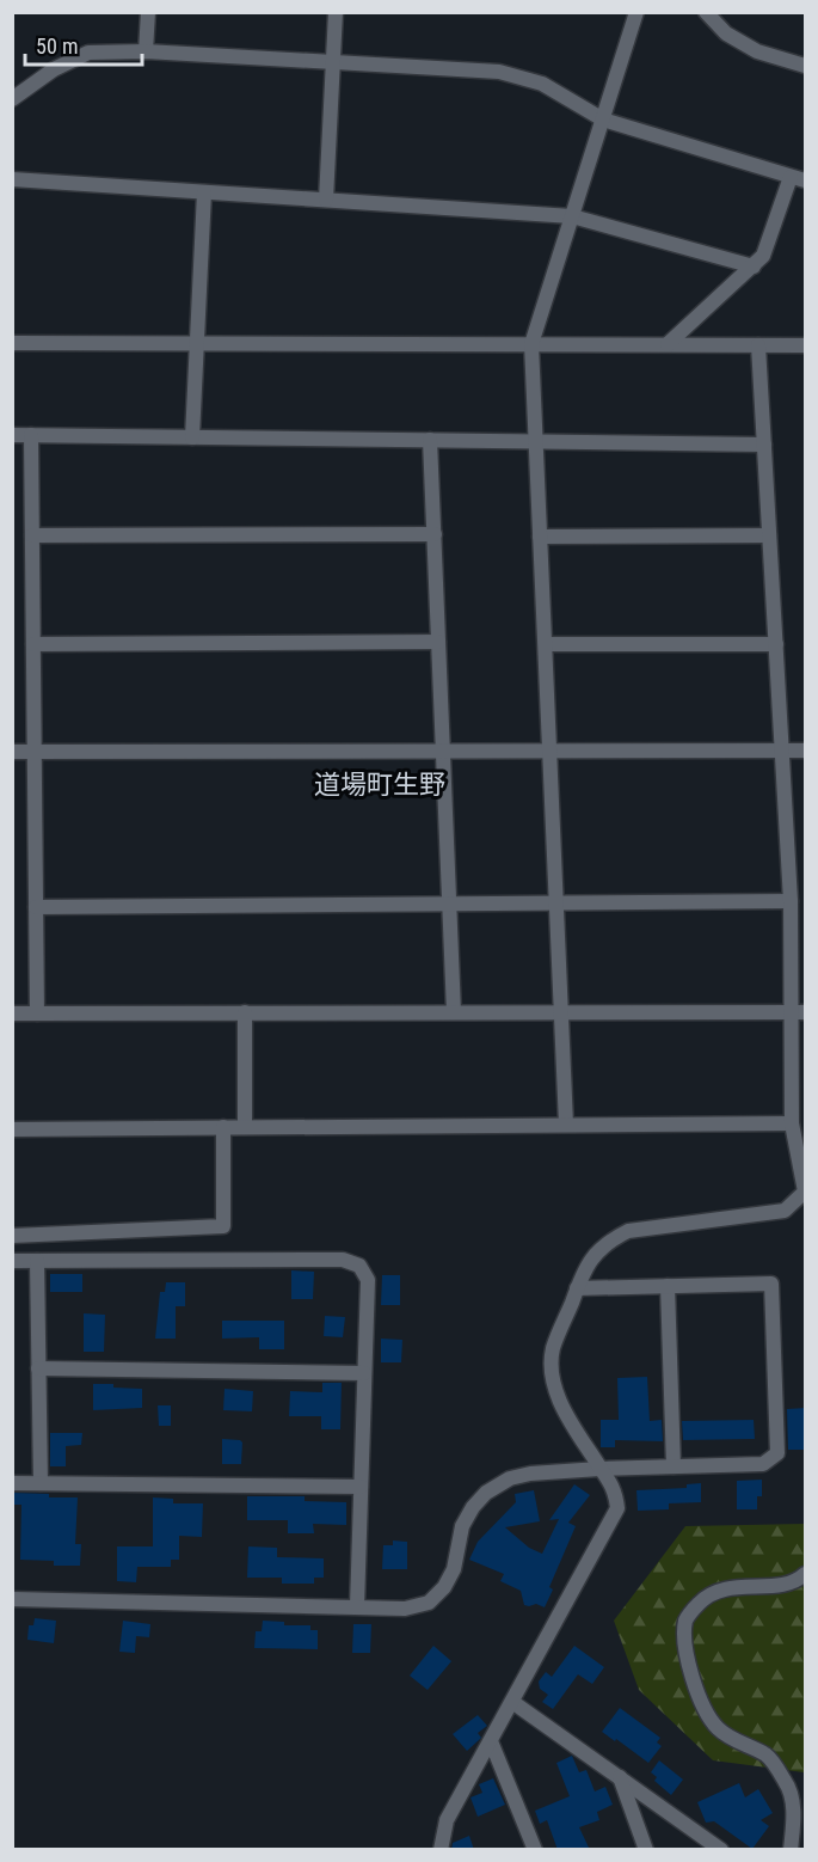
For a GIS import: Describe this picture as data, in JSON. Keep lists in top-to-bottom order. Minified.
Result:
{"districts":["道場町生野"],"scale_bar":"50 m"}
